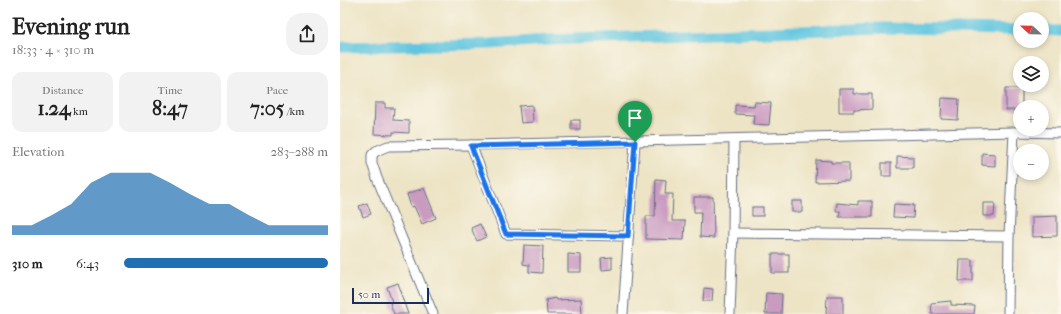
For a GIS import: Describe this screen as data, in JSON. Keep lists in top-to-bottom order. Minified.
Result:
{"scale_bar":"50 m","north":"left","page":{"heading":["Evening run","18:33 · 4 × 310 m"],"map_buttons":["+","−"],"stats":[["Distance","1.24 km"],["Time","8:47"],["Pace","7:05 /km"]],"chart":["Elevation","283–288 m"],"list":[{"name":"310 m","note":"6:43"}],"scale":"50 m"}}
